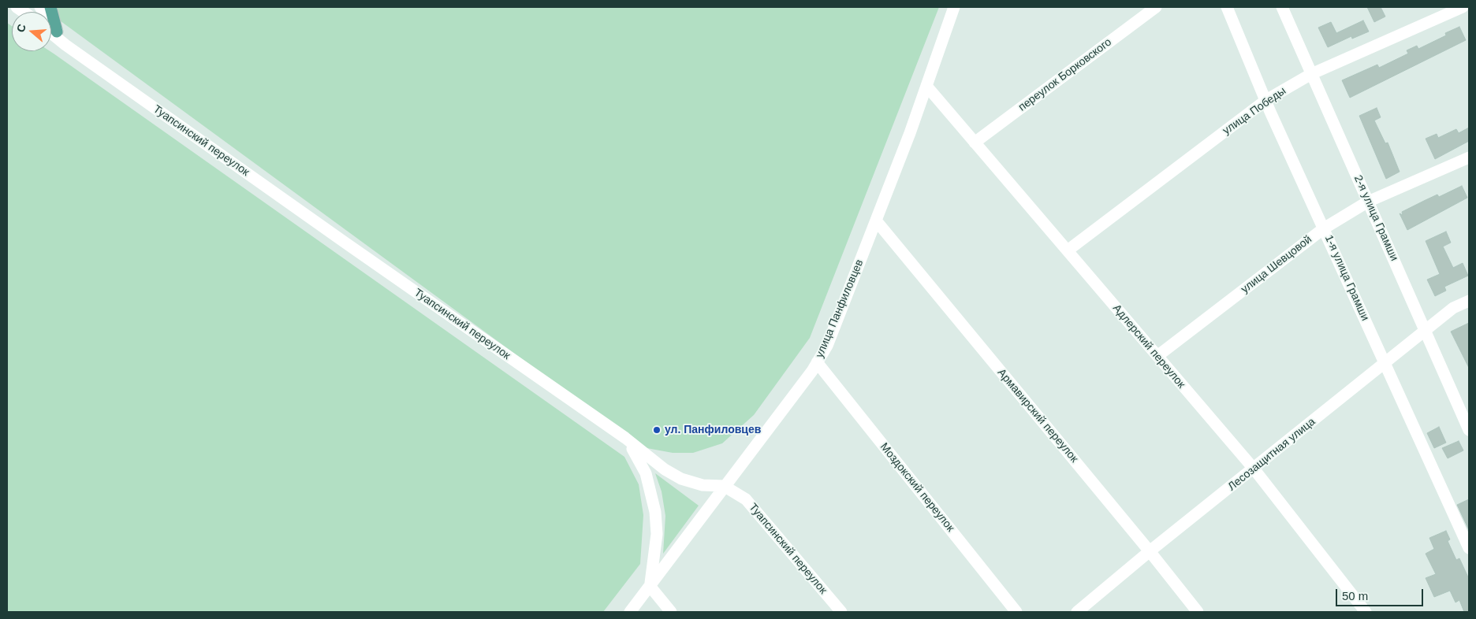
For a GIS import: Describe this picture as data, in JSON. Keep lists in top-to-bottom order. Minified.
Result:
{"streets":{"street":["переулок Борковского","улица Победы","Туапсинский переулок","2-я улица Грамши","улица Шевцовой","1-я улица Грамши","улица Панфиловцев","Адлерский переулок","Армавирский переулок","Лесозащитная улица","Моздокский переулок"]},"crossings":[["переулок Борковского","Адлерский переулок"],["улица Победы","2-я улица Грамши"],["улица Победы","1-я улица Грамши"],["улица Победы","Адлерский переулок"],["Туапсинский переулок","улица Панфиловцев"],["2-я улица Грамши","улица Шевцовой"],["2-я улица Грамши","Лесозащитная улица"],["улица Шевцовой","1-я улица Грамши"],["улица Шевцовой","Адлерский переулок"],["1-я улица Грамши","Лесозащитная улица"],["улица Панфиловцев","Адлерский переулок"],["улица Панфиловцев","Армавирский переулок"],["улица Панфиловцев","Моздокский переулок"],["Адлерский переулок","Лесозащитная улица"],["Армавирский переулок","Лесозащитная улица"]],"places":["ул. Панфиловцев"],"scale_bar":"50 m","north":"left"}
